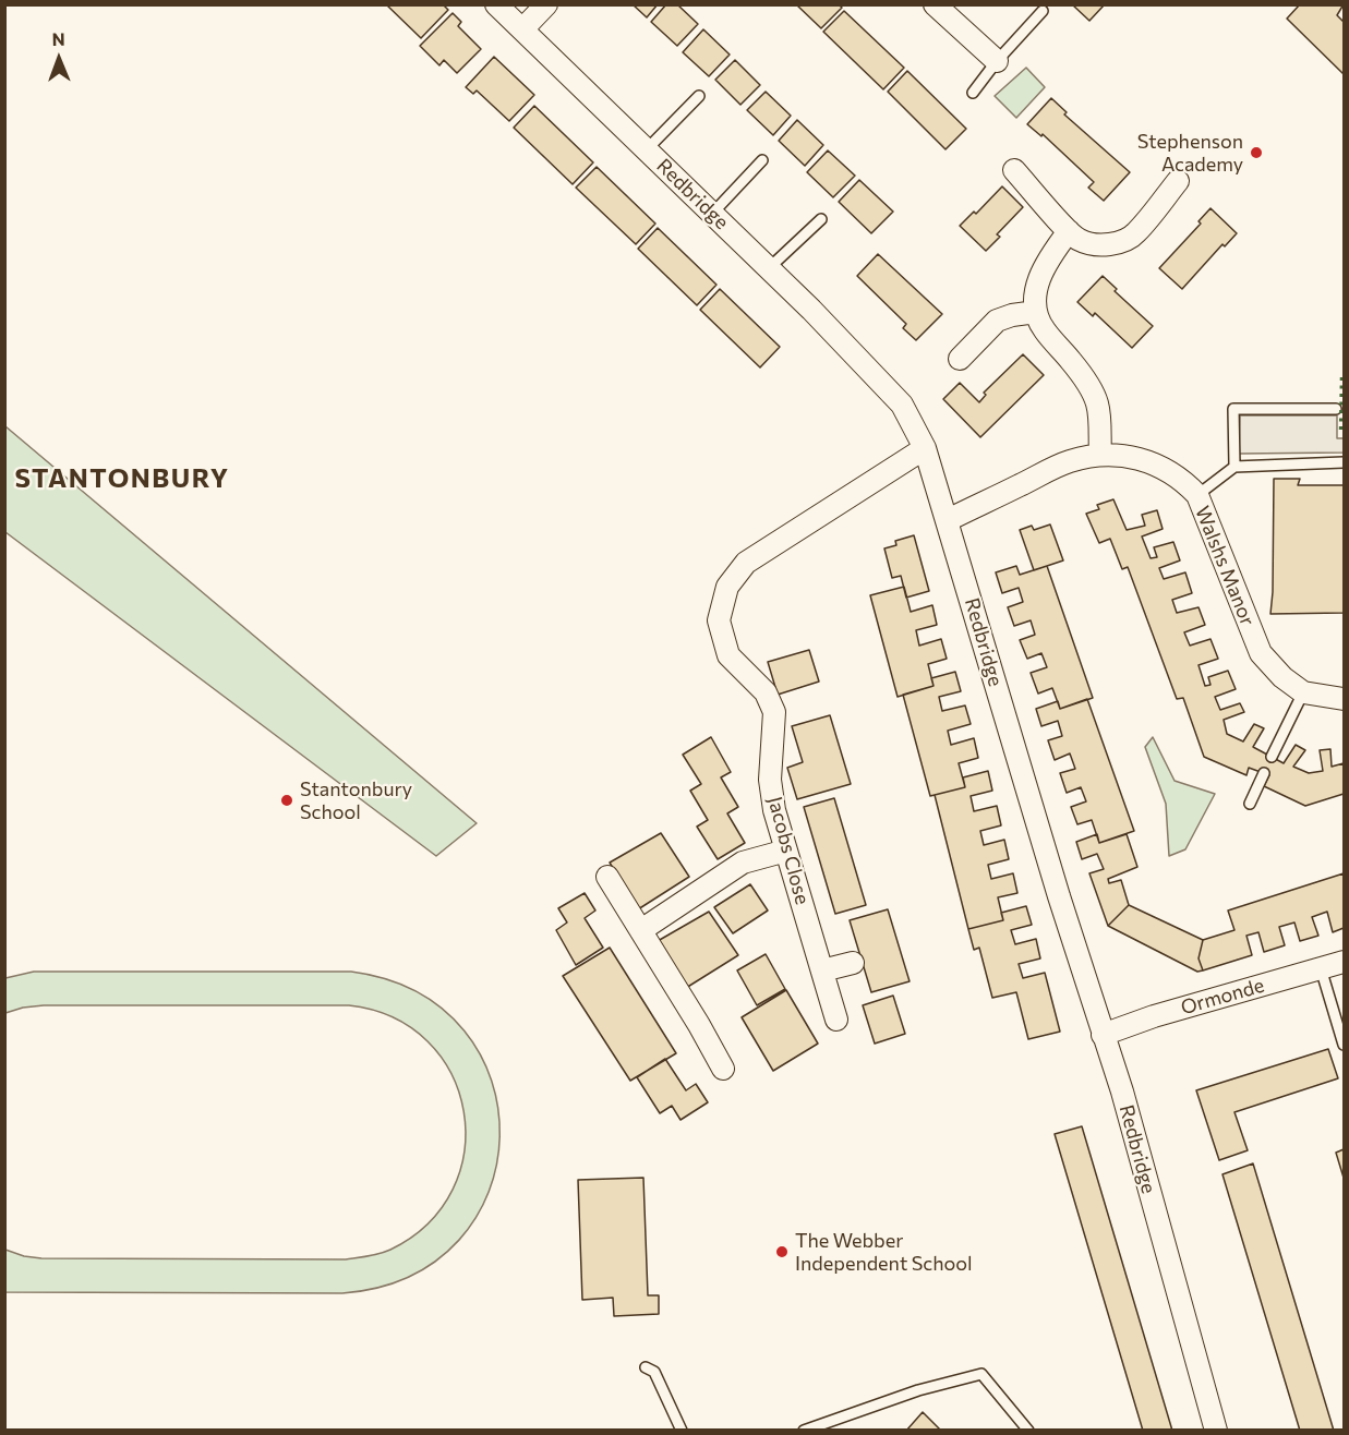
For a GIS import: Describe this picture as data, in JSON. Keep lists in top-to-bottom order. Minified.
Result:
{"streets":{"street":["Redbridge","Walshs Manor","Jacobs Close","Ormonde"]},"crossings":[["Redbridge","Walshs Manor"],["Redbridge","Jacobs Close"],["Redbridge","Ormonde"]],"districts":["STANTONBURY"],"places":["Stephenson Academy","Stantonbury School","The Webber Independent School"],"north":"top"}
